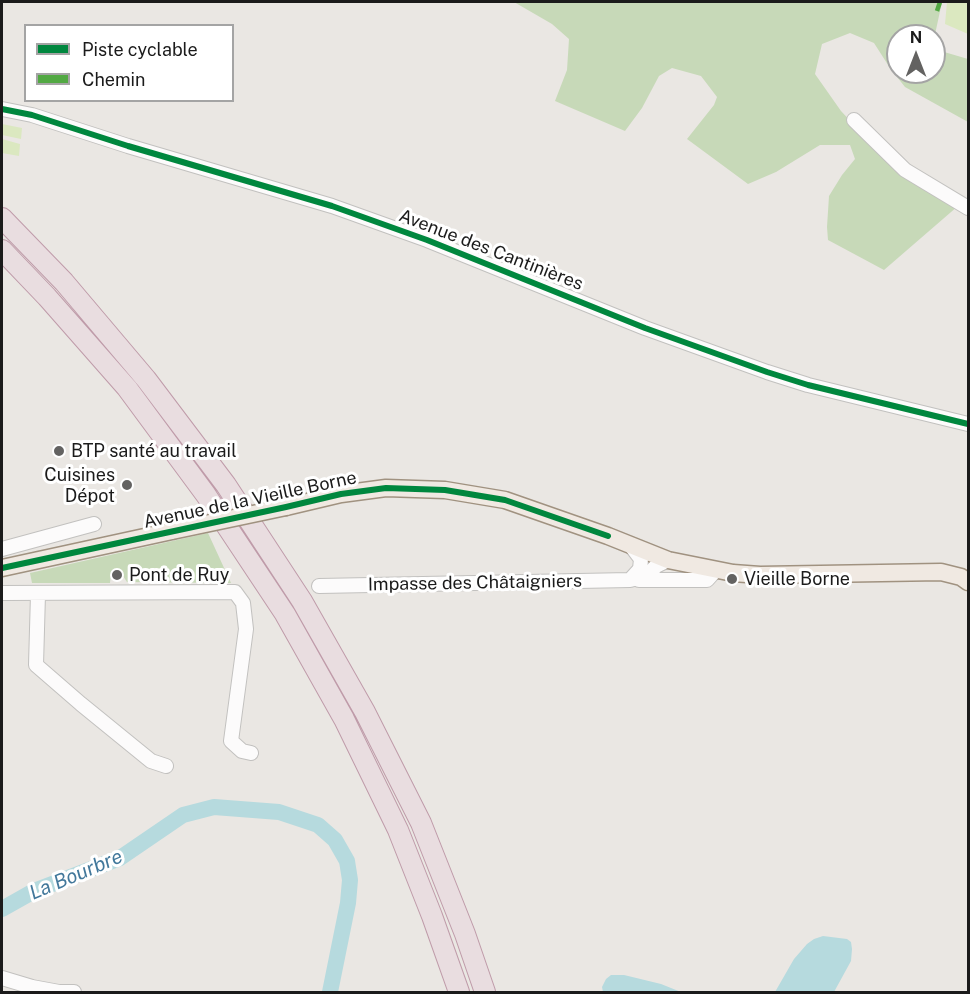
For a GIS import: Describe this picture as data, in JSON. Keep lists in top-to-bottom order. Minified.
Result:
{"streets":{"main road":["Avenue de la Vieille Borne"],"street":["Avenue des Cantinières","Impasse des Châtaigniers"]},"crossings":[["Avenue de la Vieille Borne","Impasse des Châtaigniers"]],"water":["La Bourbre"],"places":["BTP santé au travail","Cuisines Dépot","Pont de Ruy","Vieille Borne"],"legend":["Piste cyclable","Chemin"],"north":"top"}
